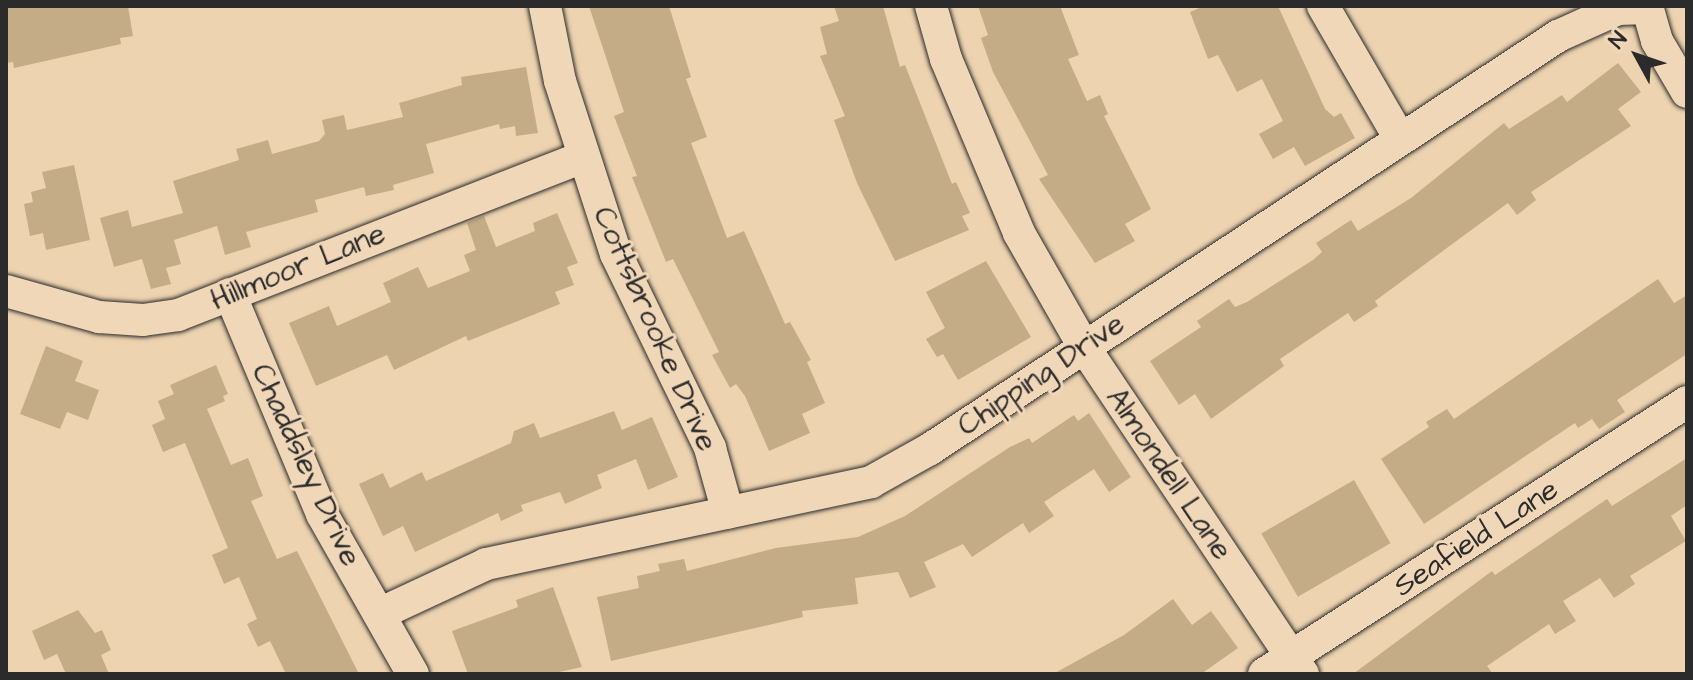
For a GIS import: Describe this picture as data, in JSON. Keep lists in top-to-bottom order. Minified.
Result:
{"streets":{"street":["Hillmoor Lane","Cottsbrooke Drive","Chipping Drive","Chaddsley Drive","Almondell Lane","Seafield Lane"]},"crossings":[["Hillmoor Lane","Cottsbrooke Drive"],["Hillmoor Lane","Chaddsley Drive"],["Cottsbrooke Drive","Chipping Drive"],["Chipping Drive","Chaddsley Drive"],["Chipping Drive","Almondell Lane"],["Almondell Lane","Seafield Lane"]],"north":"top left"}
